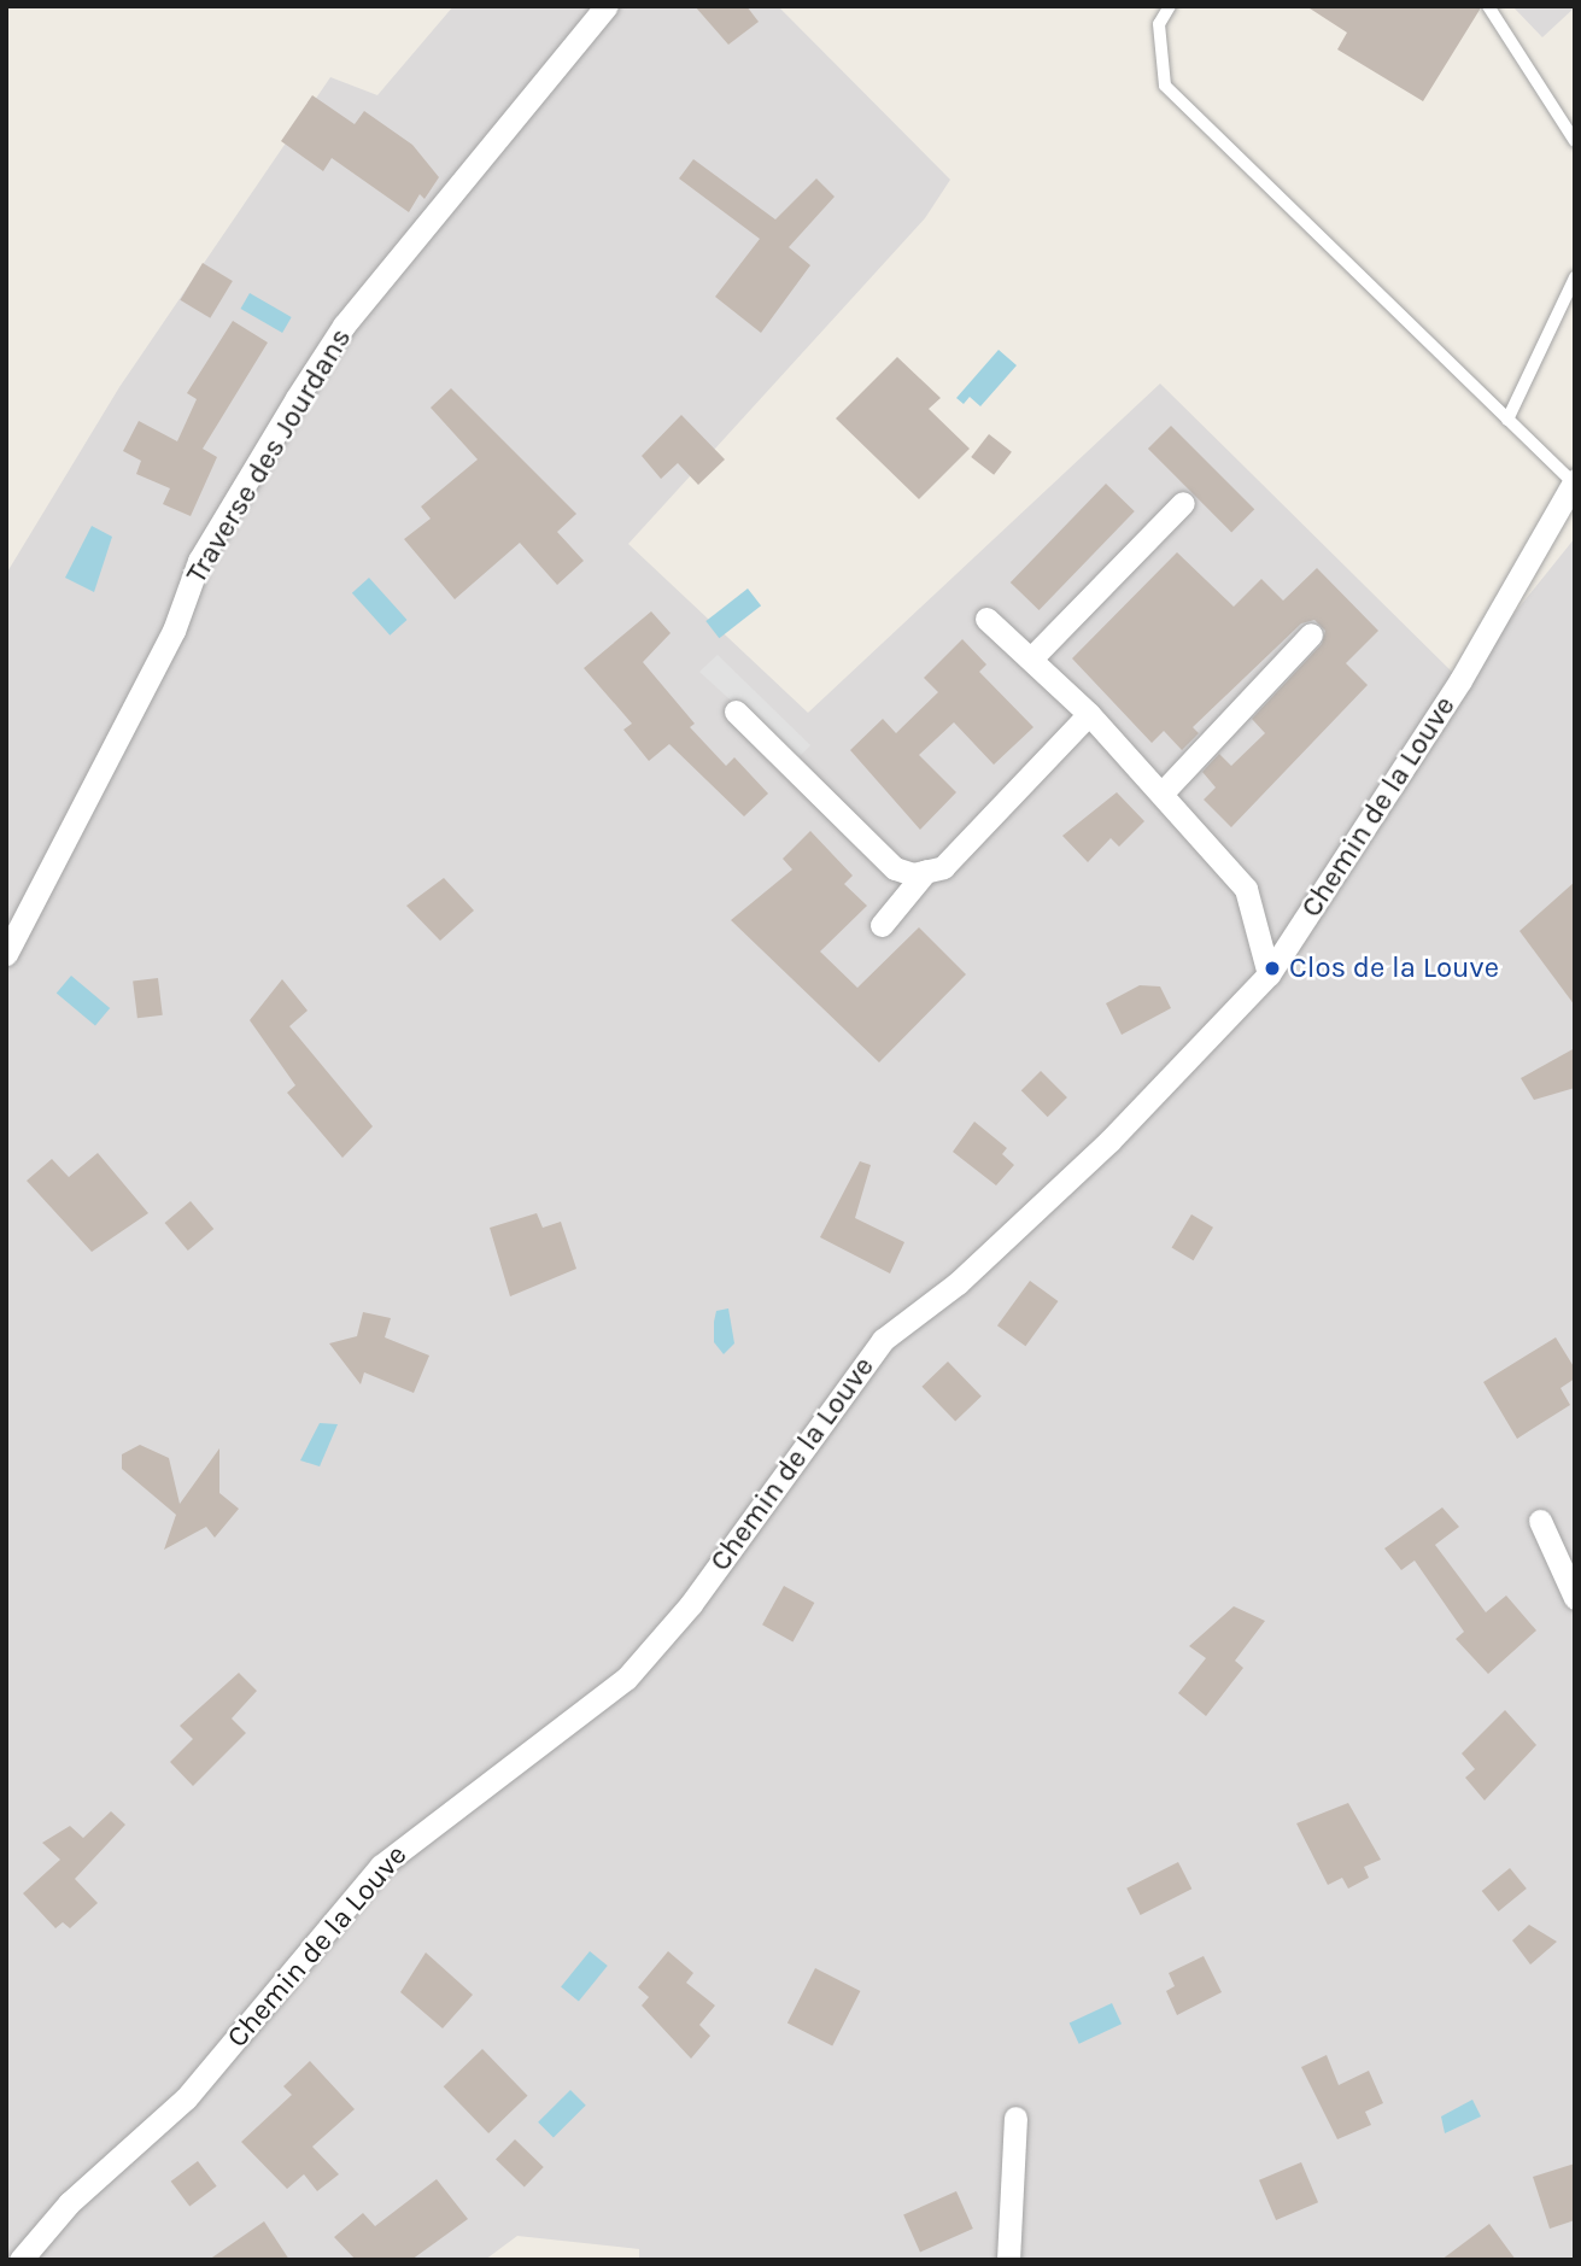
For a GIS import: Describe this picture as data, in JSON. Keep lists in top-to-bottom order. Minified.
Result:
{"streets":{"street":["Traverse des Jourdans","Chemin de la Louve"]},"places":["Clos de la Louve"]}
